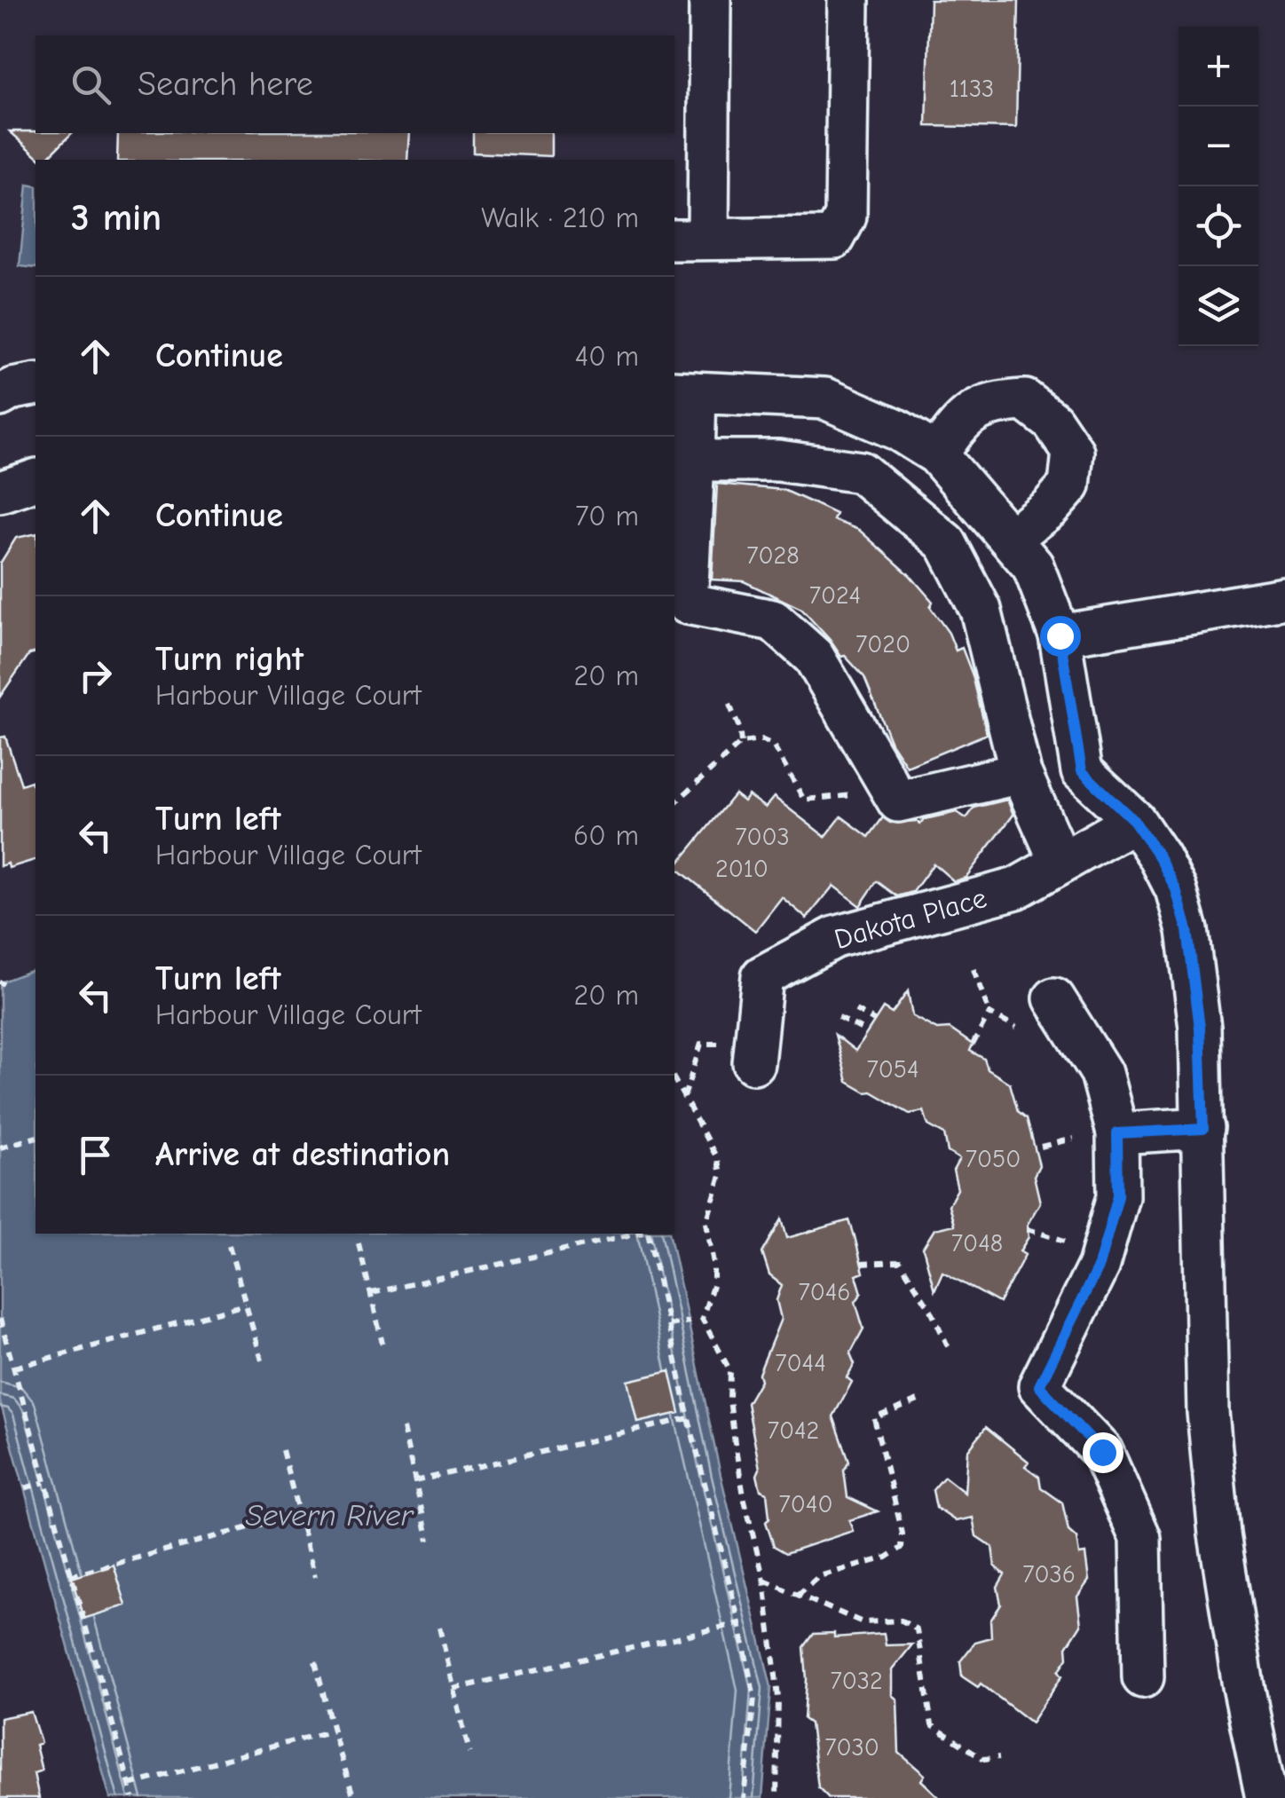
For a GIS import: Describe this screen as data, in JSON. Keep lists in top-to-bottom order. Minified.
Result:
{"streets":{"street":["Dakota Place"]},"water":["Severn River"],"house_numbers":["1133","7028","7024","7020","7003","2010","7054","7050","7048","7046","7044","7042","7040","7036","7032","7030"],"page":{"map_buttons":["+","−"],"search":"Search here","heading":["3 min","Walk · 210 m"],"list":[["Continue","40 m"],["Continue","70 m"],["Turn right","Harbour Village Court","20 m"],["Turn left","Harbour Village Court","60 m"],["Turn left","Harbour Village Court","20 m"],"Arrive at destination"]}}
